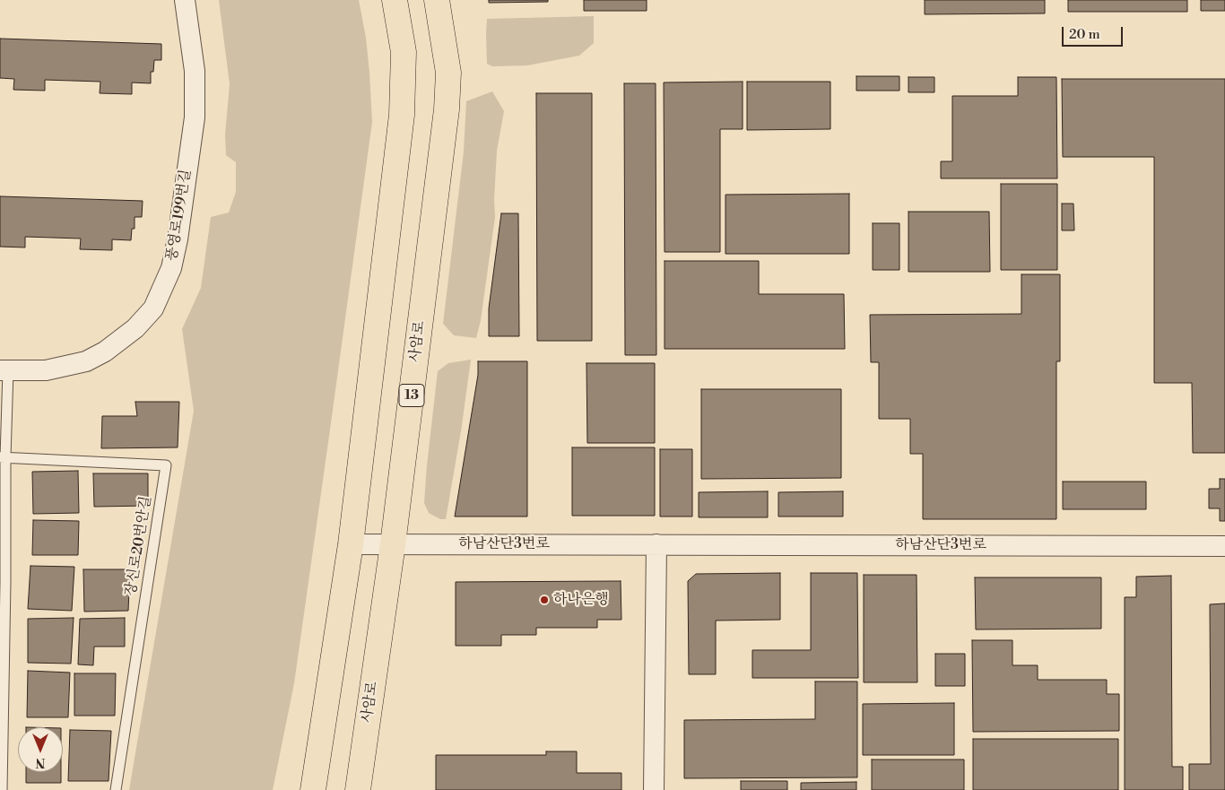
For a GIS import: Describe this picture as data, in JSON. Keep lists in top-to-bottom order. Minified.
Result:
{"streets":{"main road":["사암로","13"],"street":["풍영로199번길","하남산단3번로"],"lane":["장신로20번안길"]},"crossings":[["사암로","하남산단3번로"]],"places":["하나은행"],"scale_bar":"20 m","north":"bottom"}
